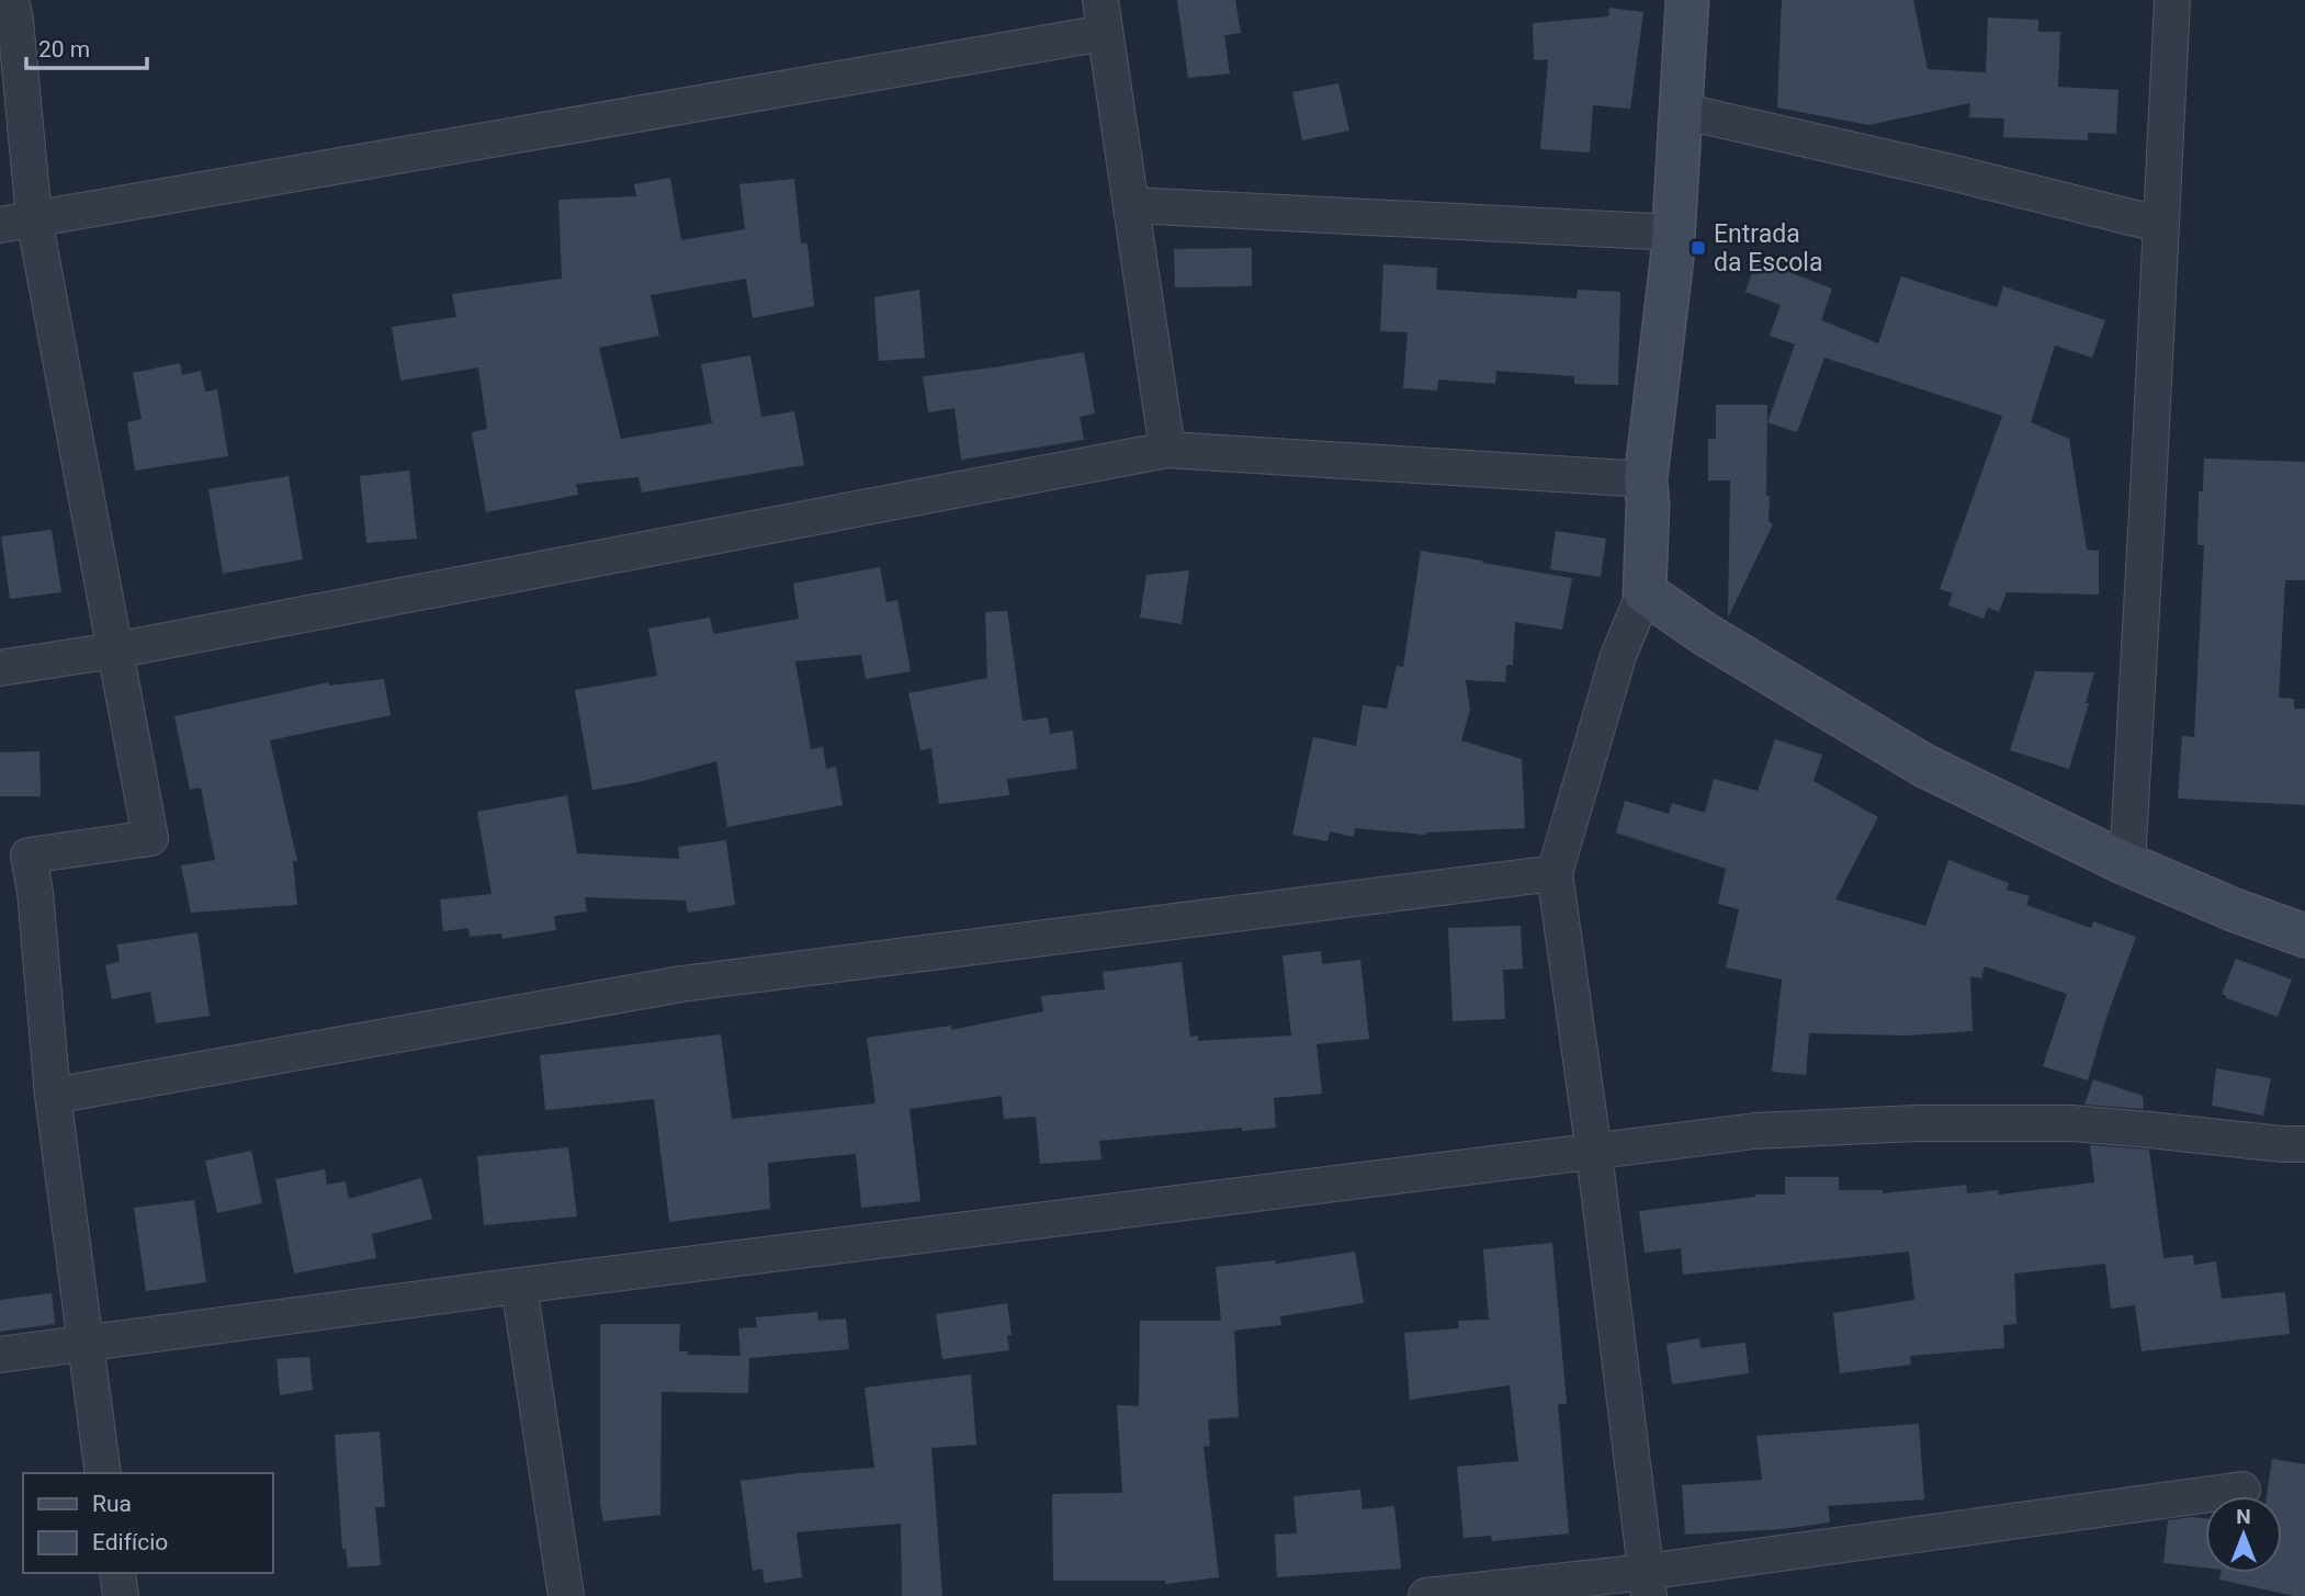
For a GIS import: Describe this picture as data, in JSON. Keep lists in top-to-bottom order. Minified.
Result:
{"places":{"transit":["Entrada da Escola"]},"legend":["Rua","Edifício"],"scale_bar":"20 m","north":"top"}
